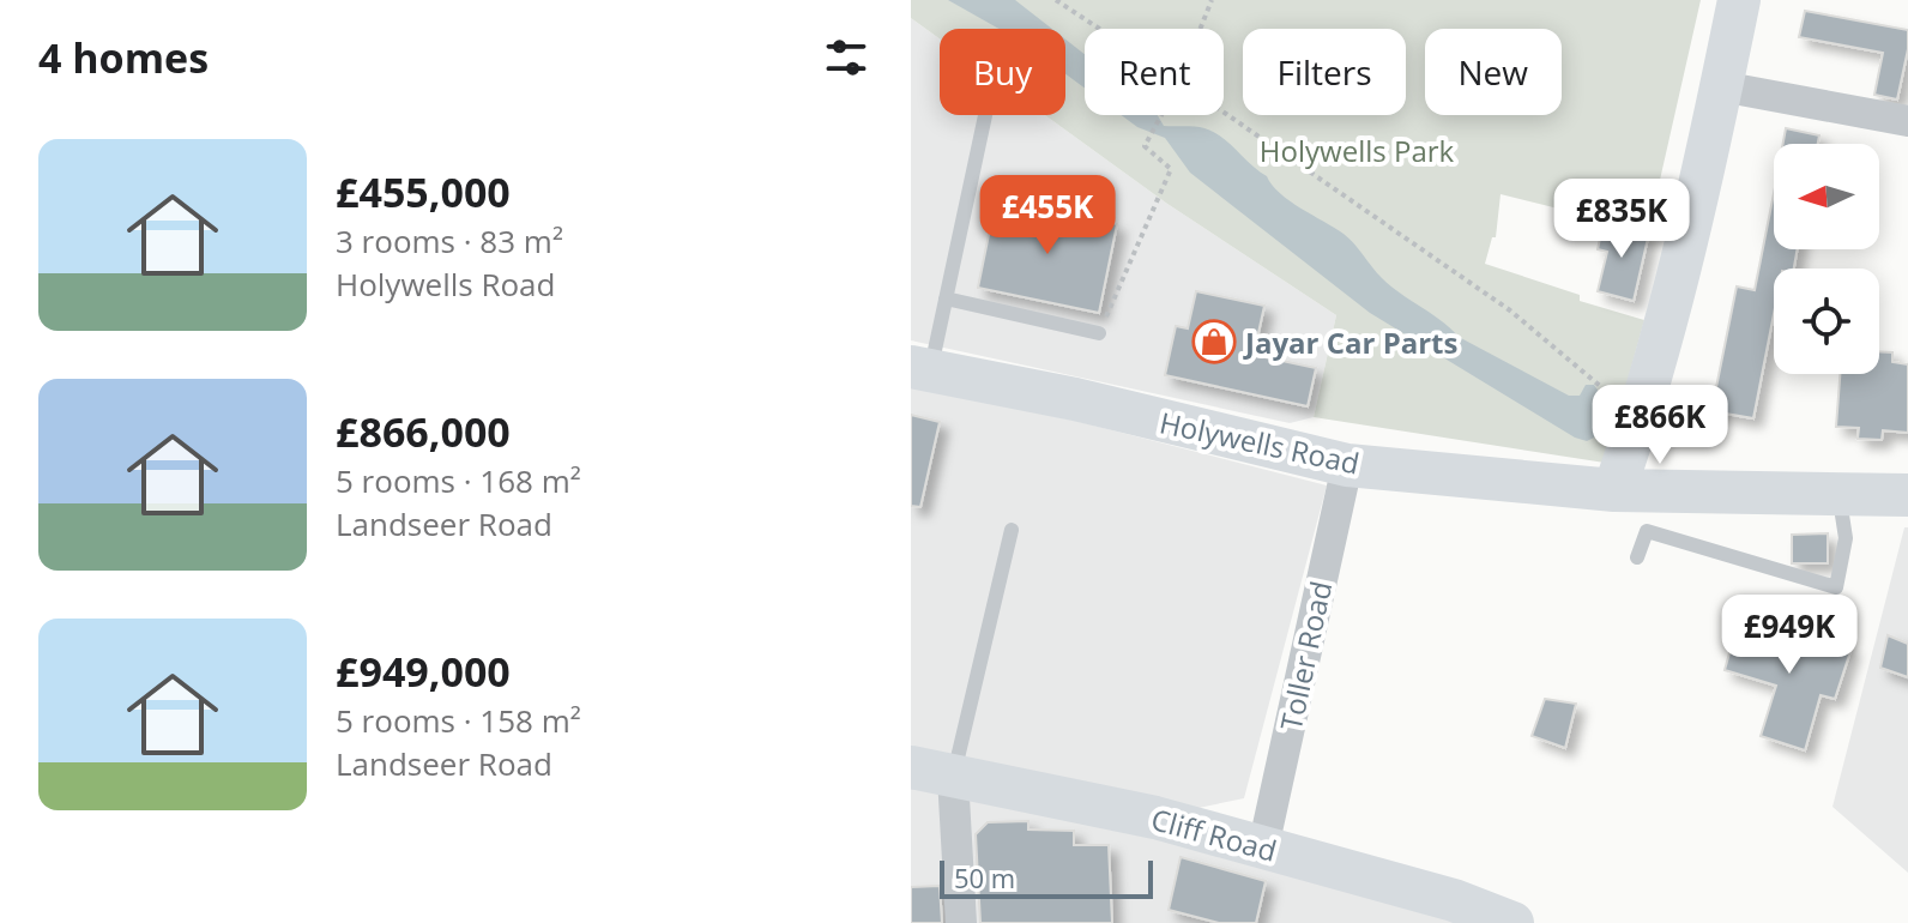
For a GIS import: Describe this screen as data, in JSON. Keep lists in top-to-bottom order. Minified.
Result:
{"streets":{"street":["Holywells Road","Toller Road","Cliff Road"]},"crossings":[["Holywells Road","Toller Road"],["Toller Road","Cliff Road"]],"parks":["Holywells Park"],"places":{"shop":["Jayar Car Parts"]},"scale_bar":"50 m","north":"left","page":{"heading":"4 homes","chip":["Buy","Rent","Filters","New"],"list":[{"name":"£455,000","note":"3 rooms · 83 m² · Holywells Road"},{"name":"£866,000","note":"5 rooms · 168 m² · Landseer Road"},{"name":"£949,000","note":"5 rooms · 158 m² · Landseer Road"}],"price":["£455K","£835K","£866K","£949K"],"scale":"50 m"}}
